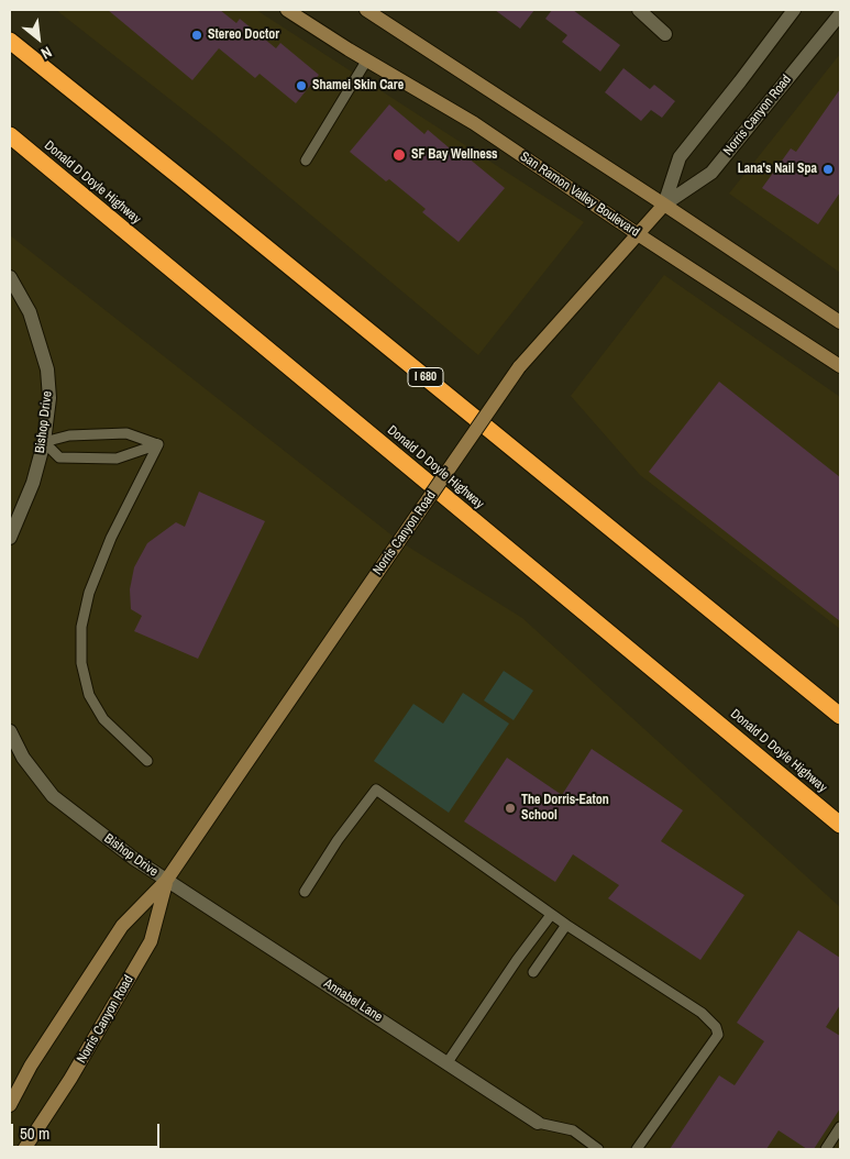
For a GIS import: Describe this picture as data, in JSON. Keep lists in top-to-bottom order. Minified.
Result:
{"streets":{"highway":["Donald D Doyle Highway","I 680"],"main road":["Norris Canyon Road","San Ramon Valley Boulevard"],"street":["Bishop Drive","Annabel Lane"]},"crossings":[["Norris Canyon Road","San Ramon Valley Boulevard"],["Norris Canyon Road","Bishop Drive"],["Norris Canyon Road","Annabel Lane"],["Bishop Drive","Annabel Lane"]],"places":["Stereo Doctor","Shamei Skin Care","SF Bay Wellness","Lana's Nail Spa","The Dorris-Eaton School"],"scale_bar":"50 m","north":"bottom right"}
